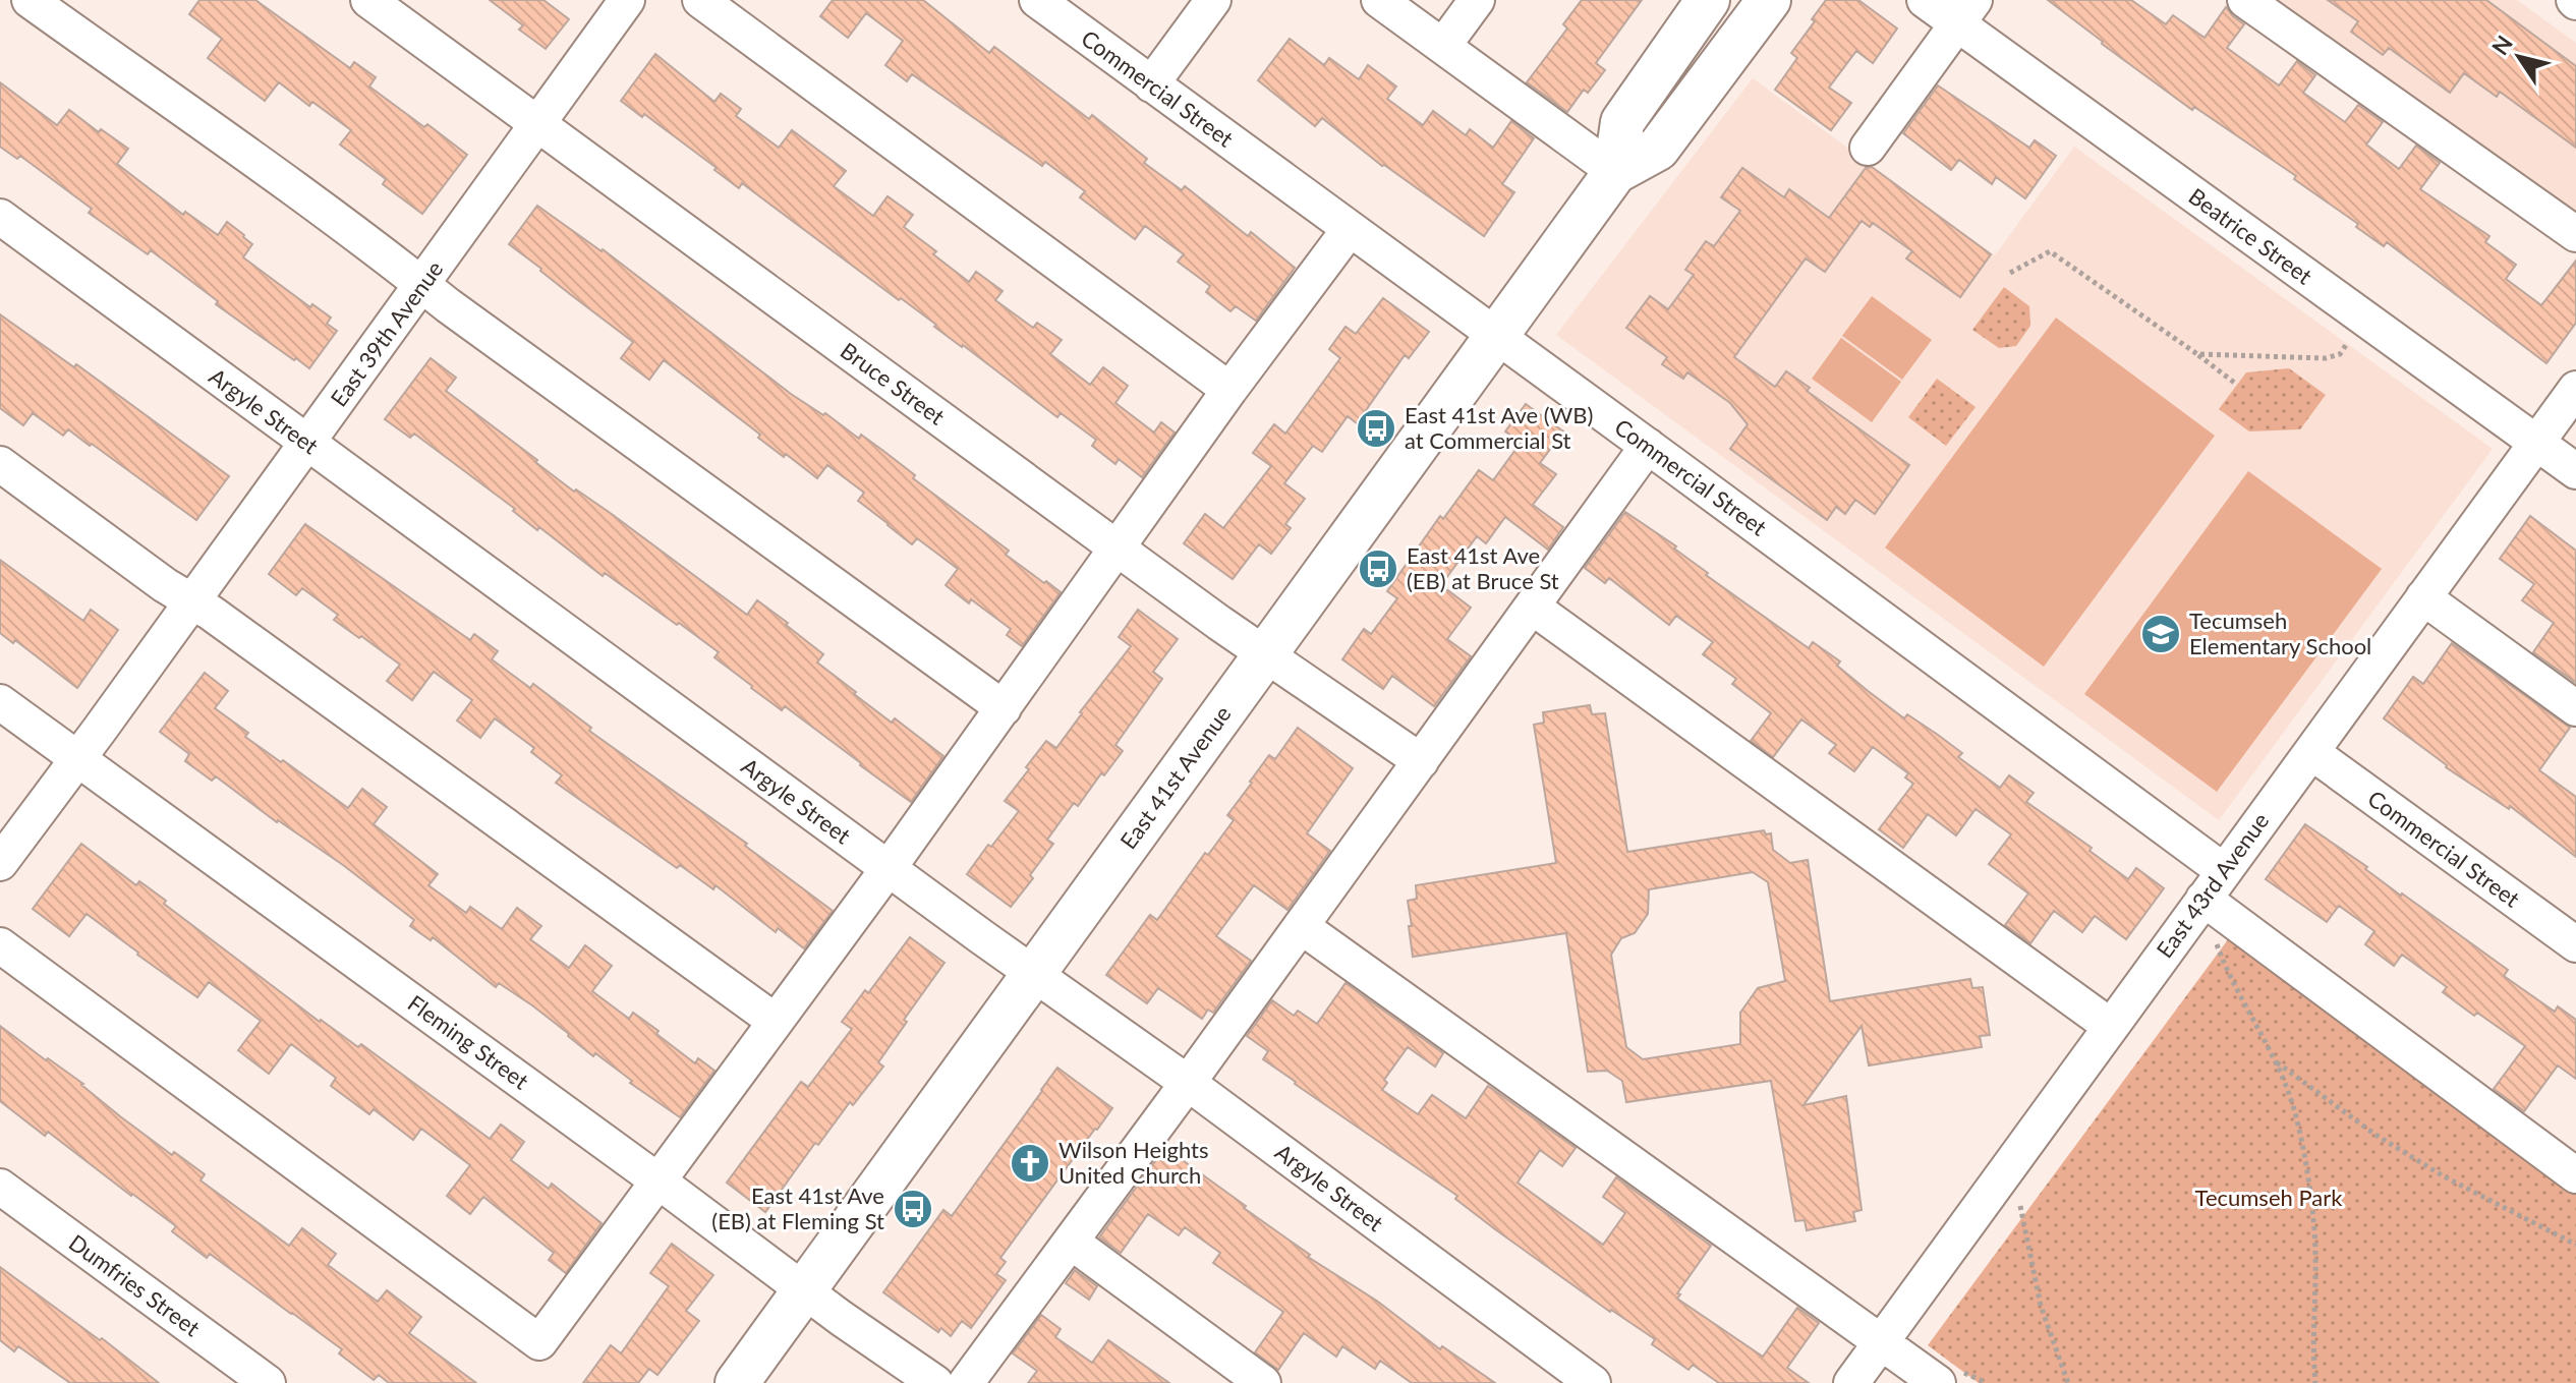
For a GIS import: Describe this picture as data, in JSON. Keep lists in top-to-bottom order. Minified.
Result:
{"streets":{"main road":["East 41st Avenue"],"street":["Commercial Street","Beatrice Street","East 39th Avenue","Bruce Street","Argyle Street","East 43rd Avenue","Fleming Street","Dumfries Street"]},"crossings":[["Commercial Street","East 41st Avenue"],["Commercial Street","East 43rd Avenue"],["Beatrice Street","East 43rd Avenue"],["East 39th Avenue","Bruce Street"],["East 39th Avenue","Argyle Street"],["East 39th Avenue","Fleming Street"],["Bruce Street","East 41st Avenue"],["Argyle Street","East 41st Avenue"],["East 41st Avenue","Fleming Street"]],"parks":["Tecumseh Park"],"places":{"bus stop":["East 41st Ave (WB) at Commercial St","East 41st Ave (EB) at Bruce St","East 41st Ave (EB) at Fleming St"],"school or university":["Tecumseh Elementary School"],"church":["Wilson Heights United Church"]},"north":"top left"}
